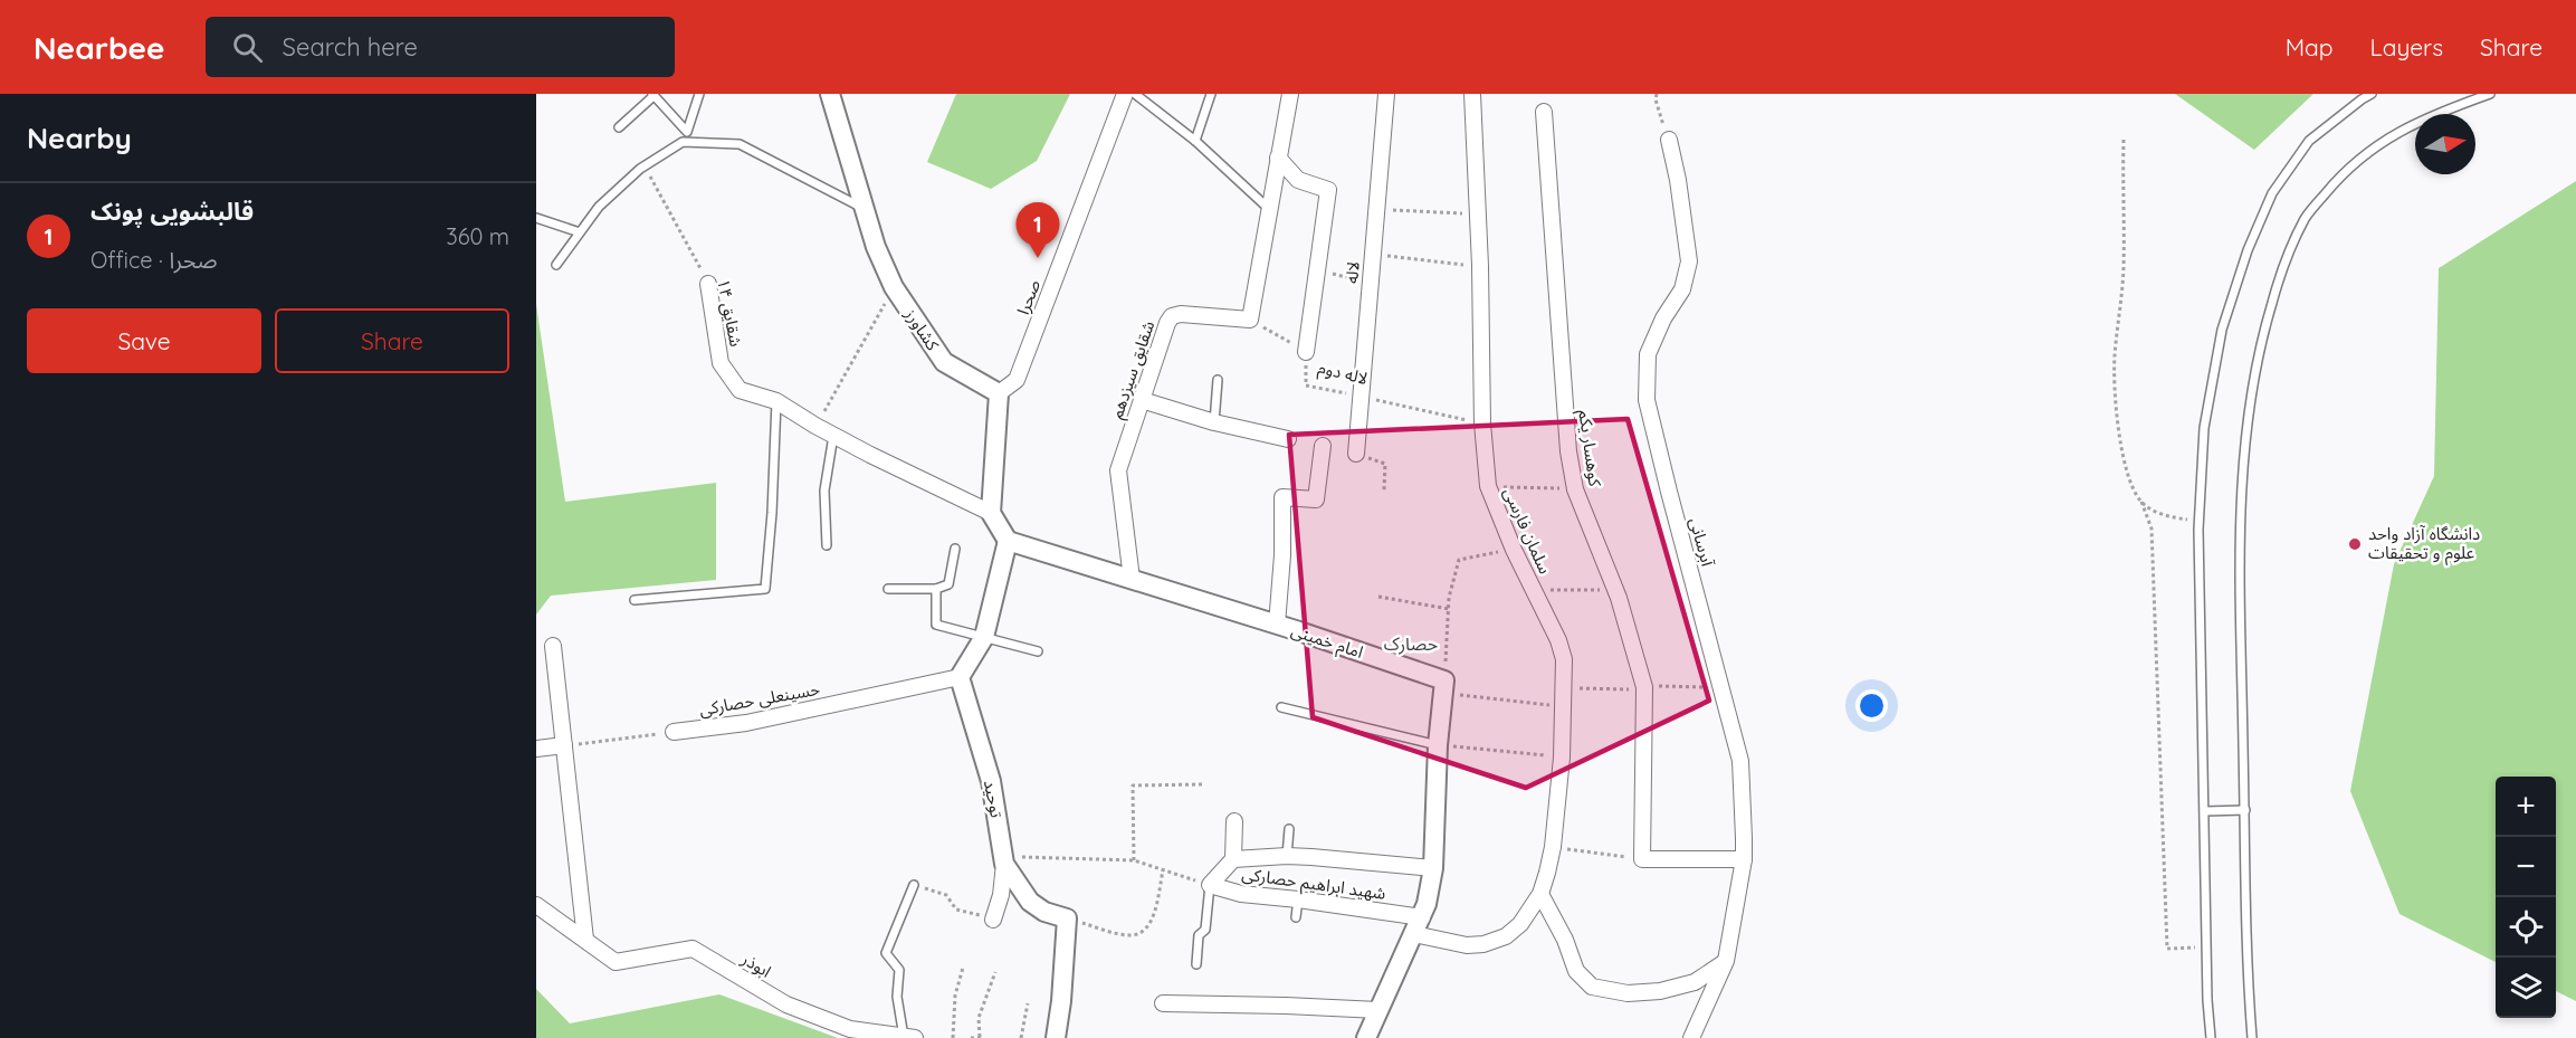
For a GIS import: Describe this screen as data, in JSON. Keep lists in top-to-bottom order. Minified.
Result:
{"streets":{"street":["لاله","صحرا","شقایق ۱۴","کشاورز","شقایق سیزدهم","لاله دوم","کوهسار یکم","سلمان فارسی","آبرسانی","امام خمینی","حسینعلی حصارکی","توحید","شهید ابراهیم حصارکی","ابوذر"]},"crossings":[["لاله","لاله دوم"],["صحرا","کشاورز"],["شقایق سیزدهم","امام خمینی"],["لاله دوم","سلمان فارسی"],["حسینعلی حصارکی","توحید"]],"districts":["حصارک"],"places":["دانشگاه آزاد واحد علوم و تحقیقات"],"north":"right","page":{"header":"Nearbee","search":"Search here","nav":["Map","Layers","Share"],"heading":"Nearby","list":[{"mark":"1","name":"قالبشویی پونک","note":"Office · صحرا","value":"360 m"}],"pins":"1","buttons":["Save","Share"],"map_buttons":["+","−"]}}
